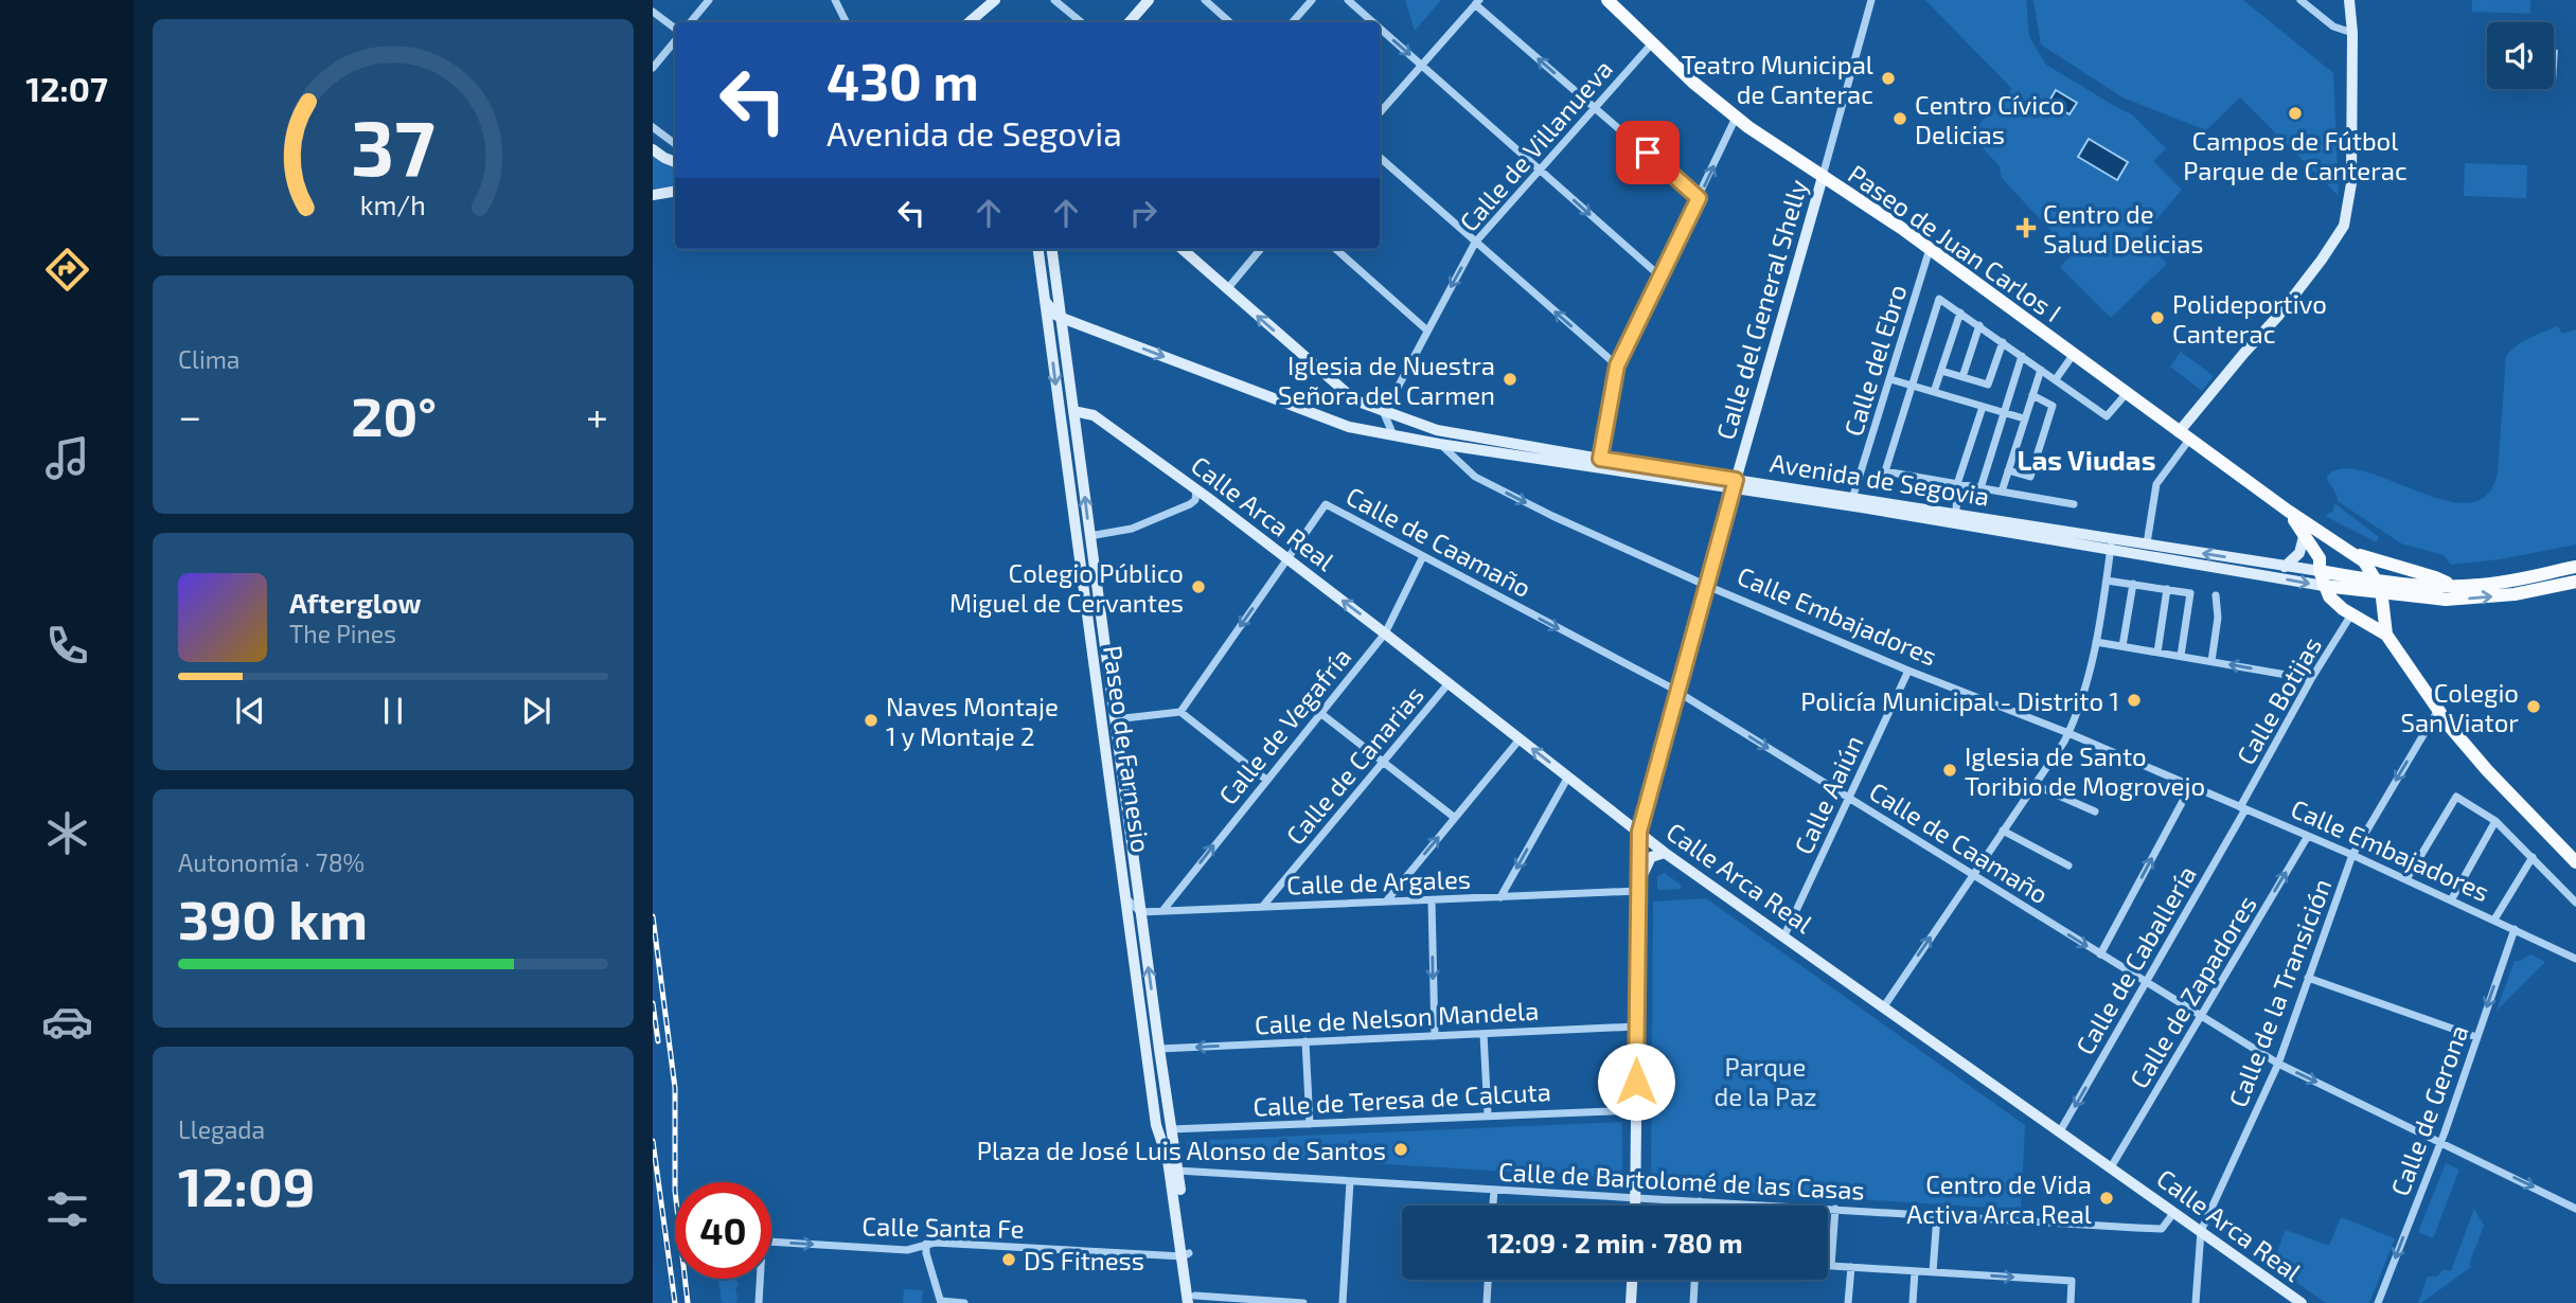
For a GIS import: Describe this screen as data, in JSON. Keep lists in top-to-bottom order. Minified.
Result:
{"streets":{"main road":["Paseo de Juan Carlos I","Calle del General Shelly","Avenida de Segovia","Calle Arca Real","Paseo de Farnesio"],"street":["Calle de Villanueva","Calle del Ebro","Calle de Caamaño","Calle Embajadores","Calle Botijas","Calle de Vegafría","Calle de Canarias","Calle Aaiún","Calle de Argales","Calle de Caballería","Calle de Zapadores","Calle de la Transición","Calle de Nelson Mandela","Calle de Teresa de Calcuta","Calle de Gerona","Calle de Bartolomé de las Casas","Calle Santa Fe"]},"crossings":[["Calle de Villanueva","Paseo de Juan Carlos I"],["Calle de Villanueva","Avenida de Segovia"],["Paseo de Juan Carlos I","Calle del General Shelly"],["Paseo de Juan Carlos I","Calle del Ebro"],["Paseo de Juan Carlos I","Avenida de Segovia"],["Paseo de Juan Carlos I","Calle Botijas"],["Paseo de Juan Carlos I","Calle de la Transición"],["Calle del General Shelly","Avenida de Segovia"],["Calle del General Shelly","Calle Arca Real"],["Calle del General Shelly","Calle de Caamaño"],["Calle del General Shelly","Calle Embajadores"],["Calle del General Shelly","Calle de Argales"],["Calle del General Shelly","Calle de Nelson Mandela"],["Calle del General Shelly","Calle de Teresa de Calcuta"],["Calle del General Shelly","Calle de Bartolomé de las Casas"],["Calle del Ebro","Avenida de Segovia"],["Avenida de Segovia","Calle Embajadores"],["Calle Arca Real","Calle de Caamaño"],["Calle Arca Real","Calle de Vegafría"],["Calle Arca Real","Paseo de Farnesio"],["Calle Arca Real","Calle de Canarias"],["Calle Arca Real","Calle Aaiún"],["Calle Arca Real","Calle de Caballería"],["Calle Arca Real","Calle de Zapadores"],["Calle Arca Real","Calle de la Transición"],["Calle Arca Real","Calle de Bartolomé de las Casas"],["Calle de Caamaño","Calle de Vegafría"],["Calle de Caamaño","Calle Aaiún"],["Calle de Caamaño","Calle de Caballería"],["Calle de Caamaño","Calle de Zapadores"],["Calle de Caamaño","Calle de la Transición"],["Calle de Caamaño","Calle de Gerona"],["Calle Embajadores","Calle Botijas"],["Calle Embajadores","Calle Aaiún"],["Calle Embajadores","Calle de Caballería"],["Calle Embajadores","Calle de Zapadores"],["Calle Embajadores","Calle de la Transición"],["Calle Embajadores","Calle de Gerona"],["Calle Botijas","Calle de Caballería"],["Calle de Vegafría","Calle de Argales"],["Paseo de Farnesio","Calle de Argales"],["Paseo de Farnesio","Calle de Nelson Mandela"],["Paseo de Farnesio","Calle de Teresa de Calcuta"],["Paseo de Farnesio","Calle de Bartolomé de las Casas"],["Paseo de Farnesio","Calle Santa Fe"],["Calle de Canarias","Calle de Argales"]],"one_way":["Calle de Caamaño","Calle de Vegafría","Calle de Caballería","Calle de Zapadores","Calle de Gerona"],"districts":["Las Viudas"],"parks":["Parque de la Paz"],"places":{"other":["Teatro Municipal de Canterac","Campos de Fútbol Parque de Canterac","Centro Cívico Delicias","Polideportivo Canterac","Iglesia de Nuestra Señora del Carmen","Colegio Público Miguel de Cervantes","Policía Municipal - Distrito 1","Colegio San Viator","Naves Montaje 1 y Montaje 2","Iglesia de Santo Toribio de Mogrovejo","Plaza de José Luis Alonso de Santos","Centro de Vida Activa Arca Real","DS Fitness"],"health":["Centro de Salud Delicias"]},"page":{"tabs":"12:07","turn":["430 m","Avenida de Segovia"],"tile":["Clima",["Autonomía · 78%","390 km"],["Llegada","12:09"]],"heat":["−","20°","+"],"song":["Afterglow","The Pines"],"limit":"40","trip":"12:09 · 2 min · 780 m","gauge":["37","km/h"]}}
